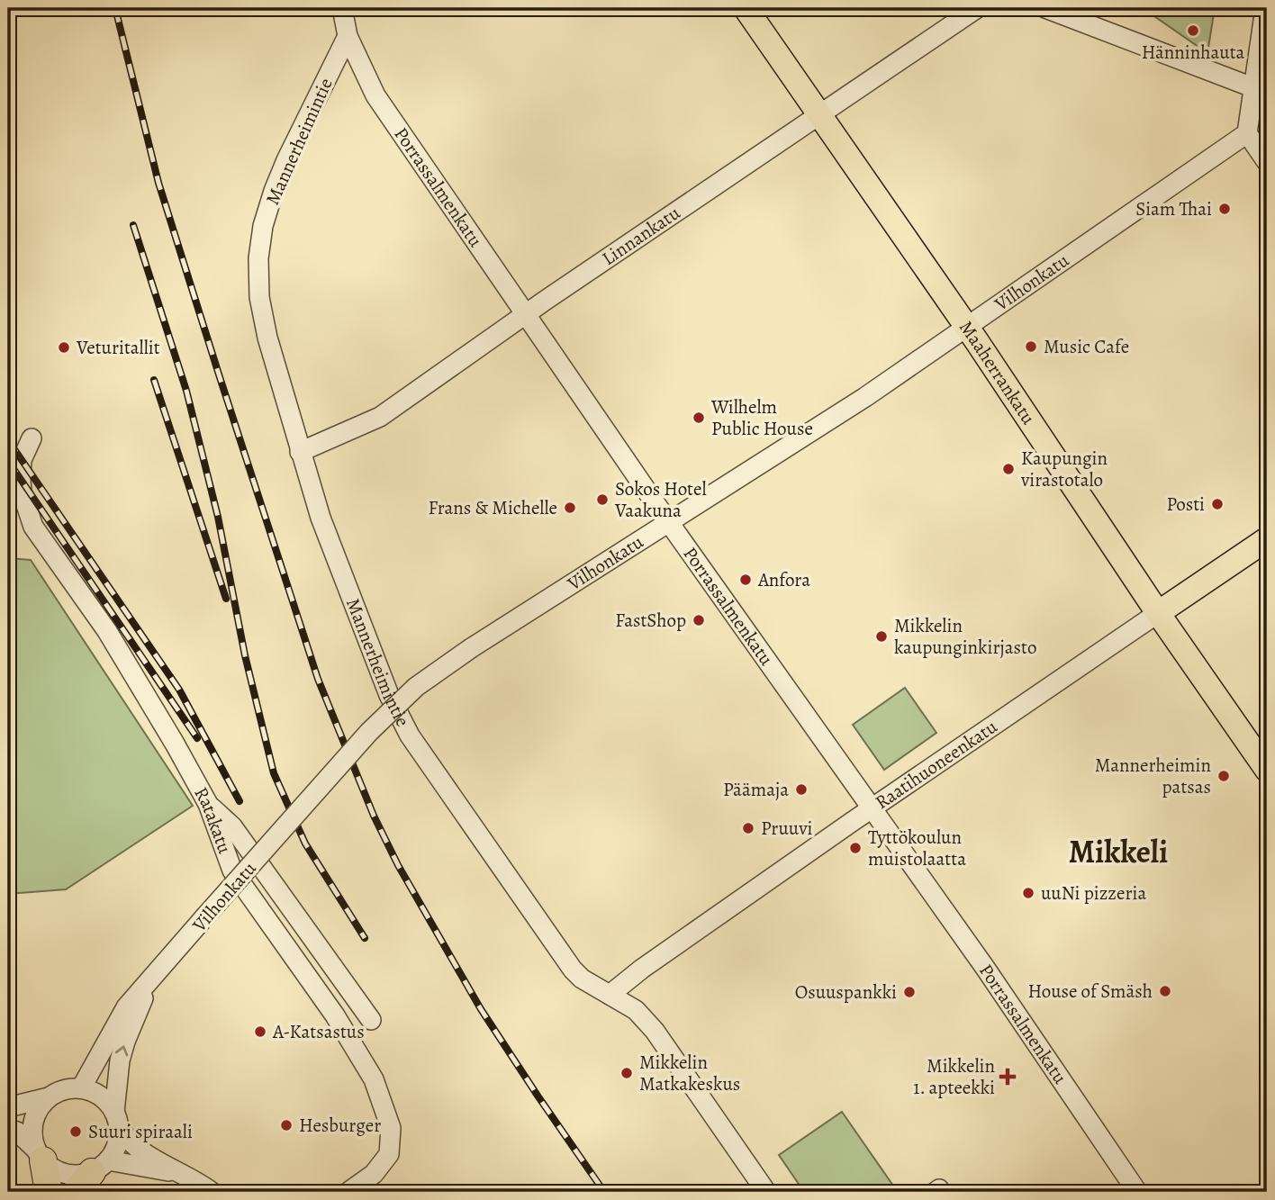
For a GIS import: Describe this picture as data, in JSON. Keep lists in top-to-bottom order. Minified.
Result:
{"streets":{"main road":["Maaherrankatu","Raatihuoneenkatu"],"street":["Mannerheimintie","Porrassalmenkatu","Linnankatu","Vilhonkatu","Ratakatu"]},"crossings":[["Mannerheimintie","Porrassalmenkatu"],["Mannerheimintie","Linnankatu"],["Mannerheimintie","Raatihuoneenkatu"],["Porrassalmenkatu","Linnankatu"],["Porrassalmenkatu","Vilhonkatu"],["Porrassalmenkatu","Raatihuoneenkatu"],["Linnankatu","Maaherrankatu"],["Vilhonkatu","Maaherrankatu"],["Maaherrankatu","Raatihuoneenkatu"]],"districts":["Mikkeli"],"places":{"other":["Hänninhauta","Siam Thai","Music Cafe","Veturitallit","Wilhelm Public House","Kaupungin virastotalo","Sokos Hotel Vaakuna","Posti","Frans & Michelle","Anfora","FastShop","Mikkelin kaupunginkirjasto","Mannerheimin patsas","Päämaja","Pruuvi","Tyttökoulun muistolaatta","uuNi pizzeria","House of Smäsh","Osuuspankki","A-Katsastus","Mikkelin Matkakeskus","Hesburger","Suuri spiraali"],"health":["Mikkelin 1. apteekki"]}}
